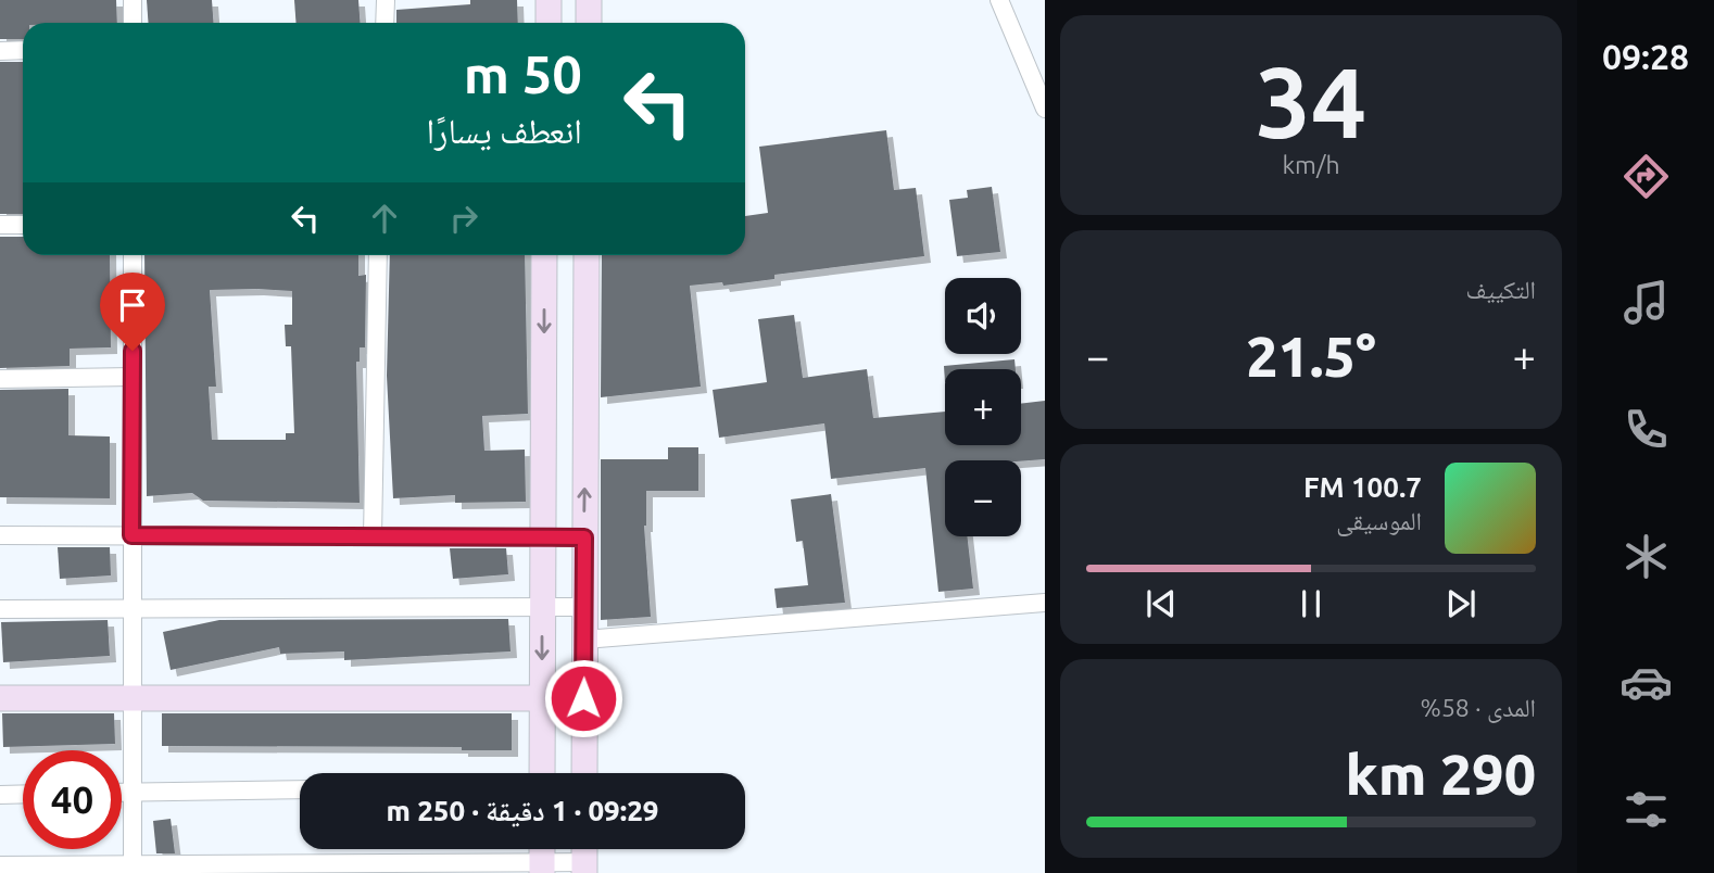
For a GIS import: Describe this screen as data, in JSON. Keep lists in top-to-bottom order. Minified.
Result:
{"page":{"tabs":"09:28","tile":[["34","km/h"],"التكييف",["المدى · 58%","290 km"]],"turn":["50 m","انعطف يسارًا"],"map_buttons":["+","−"],"heat":["−","21.5°","+"],"song":["100.7 FM","الموسيقى"],"limit":"40","trip":"09:29 · 1 دقيقة · 250 m"}}
